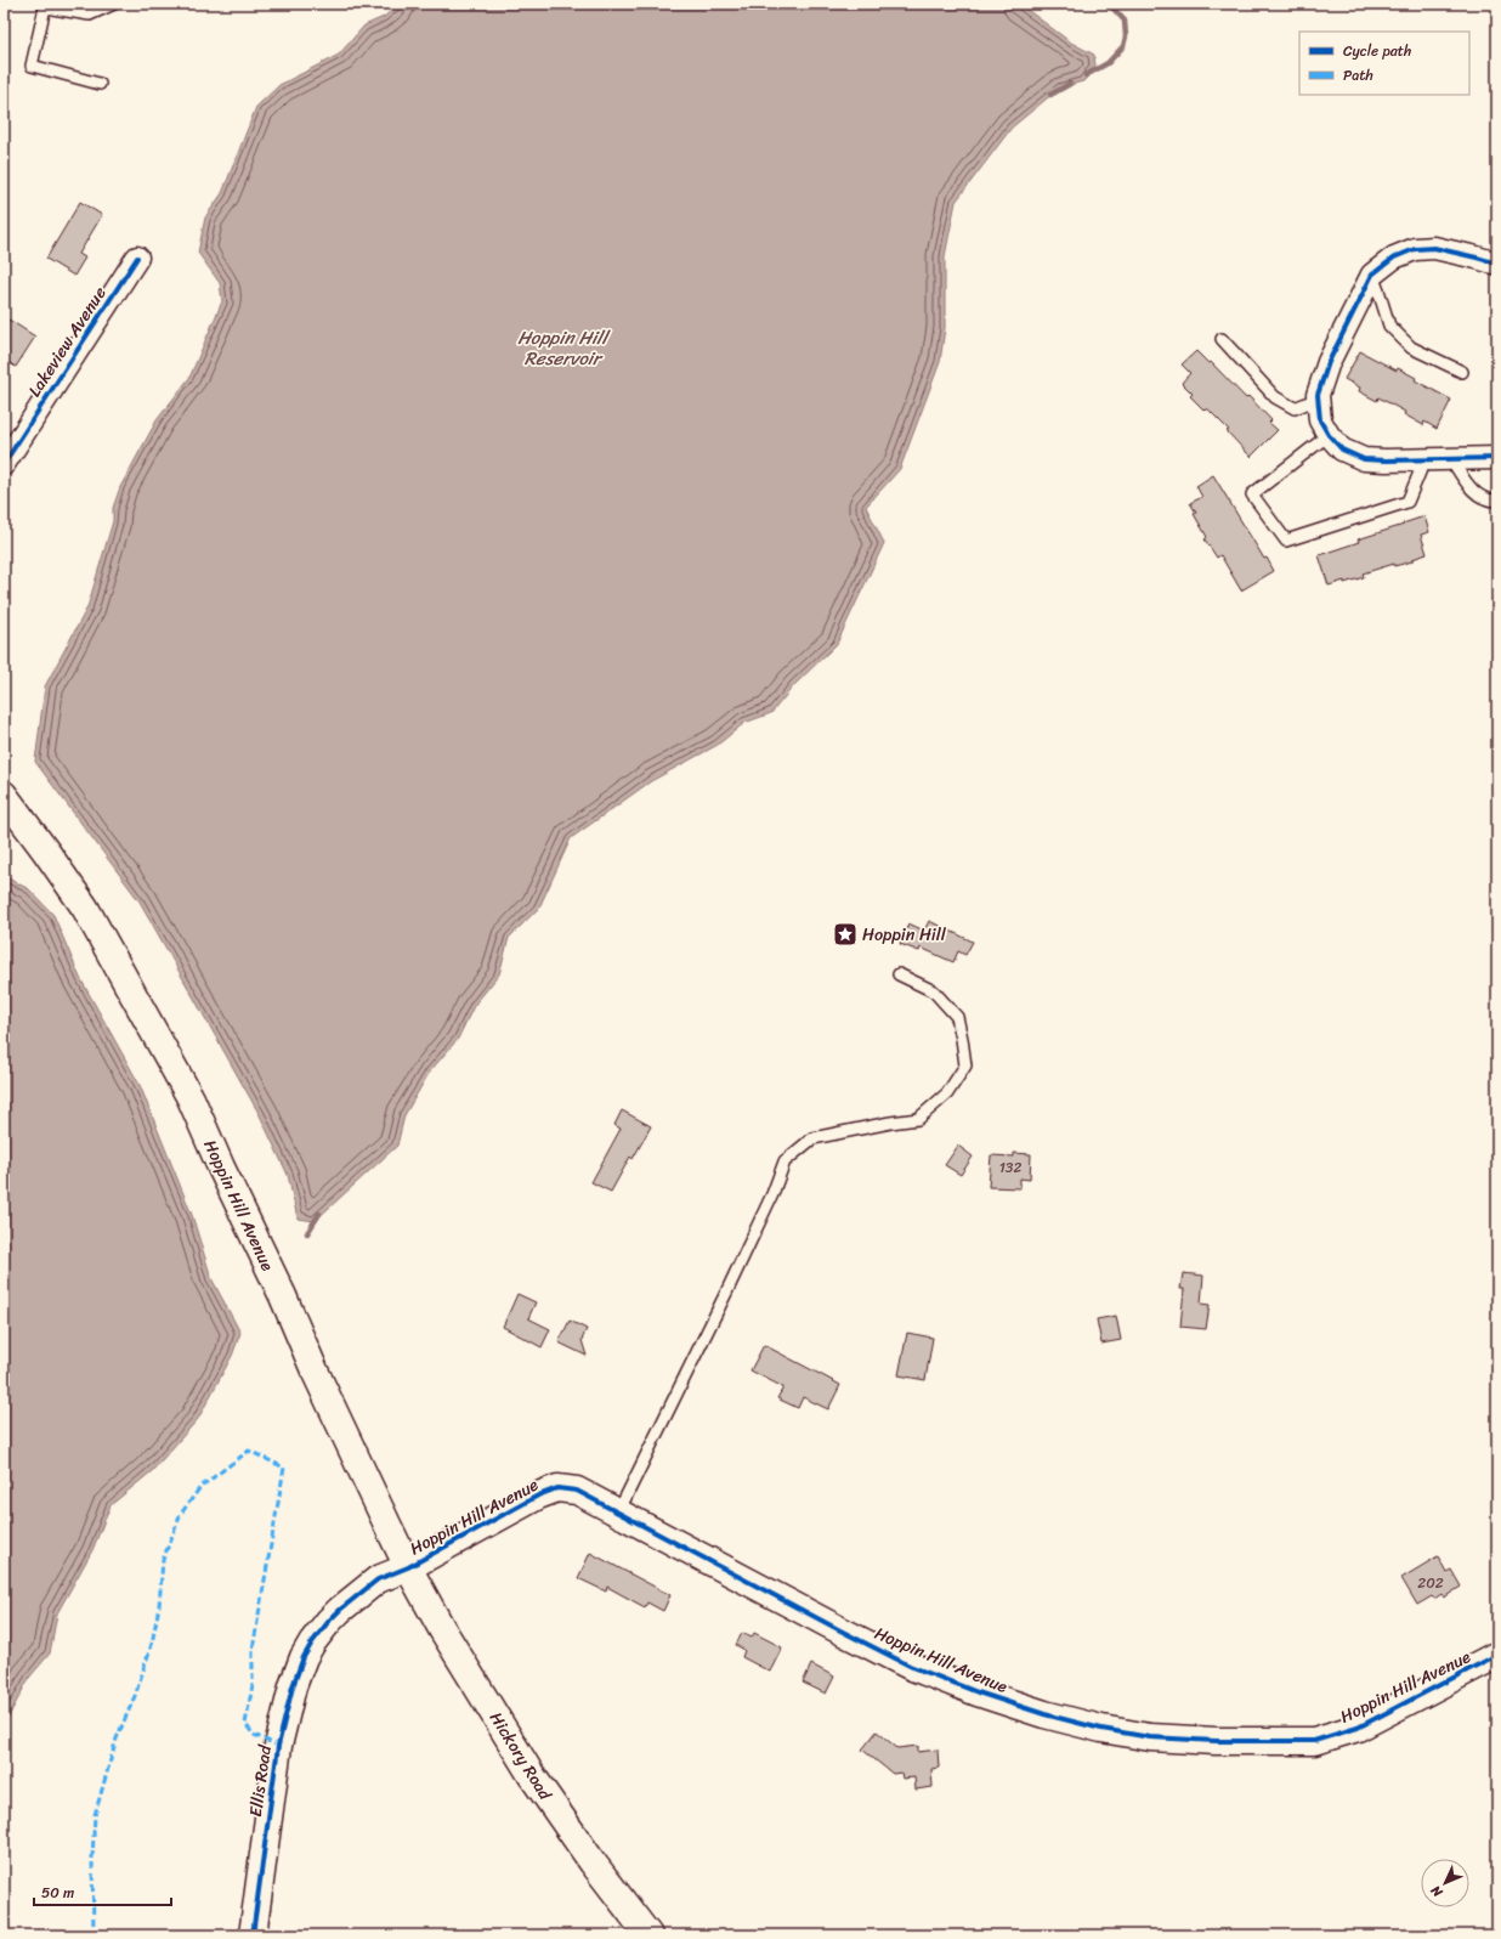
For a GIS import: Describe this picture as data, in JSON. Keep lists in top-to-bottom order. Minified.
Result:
{"streets":{"street":["Lakeview Avenue","Hoppin Hill Avenue","Hickory Road","Ellis Road"]},"crossings":[["Hoppin Hill Avenue","Hickory Road"],["Hoppin Hill Avenue","Ellis Road"],["Hickory Road","Ellis Road"]],"water":["Hoppin Hill Reservoir"],"places":{"place":["Hoppin Hill"]},"house_numbers":["132","202"],"legend":["Cycle path","Path"],"scale_bar":"50 m","north":"bottom left"}
